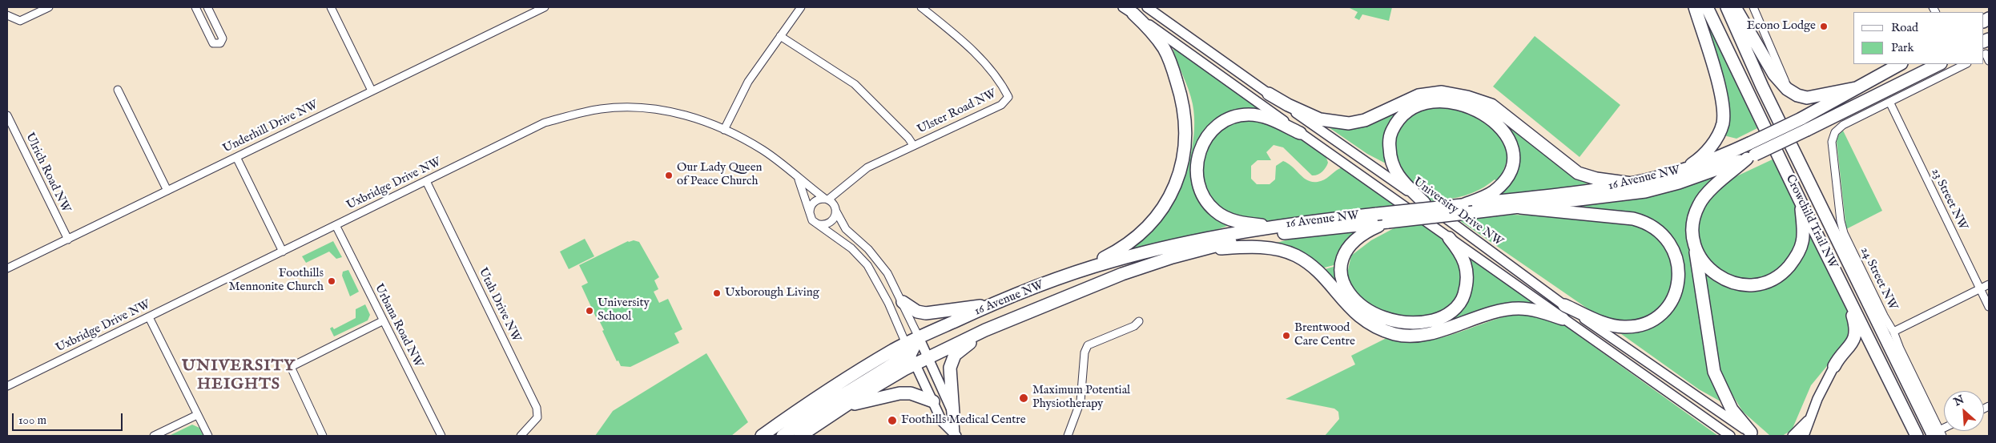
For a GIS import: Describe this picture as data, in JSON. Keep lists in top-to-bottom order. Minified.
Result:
{"streets":{"highway":["16 Avenue NW","Crowchild Trail NW"],"street":["Ulster Road NW","Underhill Drive NW","Ulrich Road NW","Uxbridge Drive NW","23 Street NW","University Drive NW","24 Street NW","Utah Drive NW","Urbana Road NW"]},"crossings":[["Ulster Road NW","Uxbridge Drive NW"],["Underhill Drive NW","Ulrich Road NW"],["Uxbridge Drive NW","Utah Drive NW"],["Uxbridge Drive NW","Urbana Road NW"],["23 Street NW","24 Street NW"],["Crowchild Trail NW","24 Street NW"]],"districts":["UNIVERSITY HEIGHTS"],"places":["Econo Lodge","Our Lady Queen of Peace Church","Foothills Mennonite Church","Uxborough Living","University School","Brentwood Care Centre","Maximum Potential Physiotherapy","Foothills Medical Centre"],"legend":["Road","Park"],"scale_bar":"100 m","north":"top left"}
